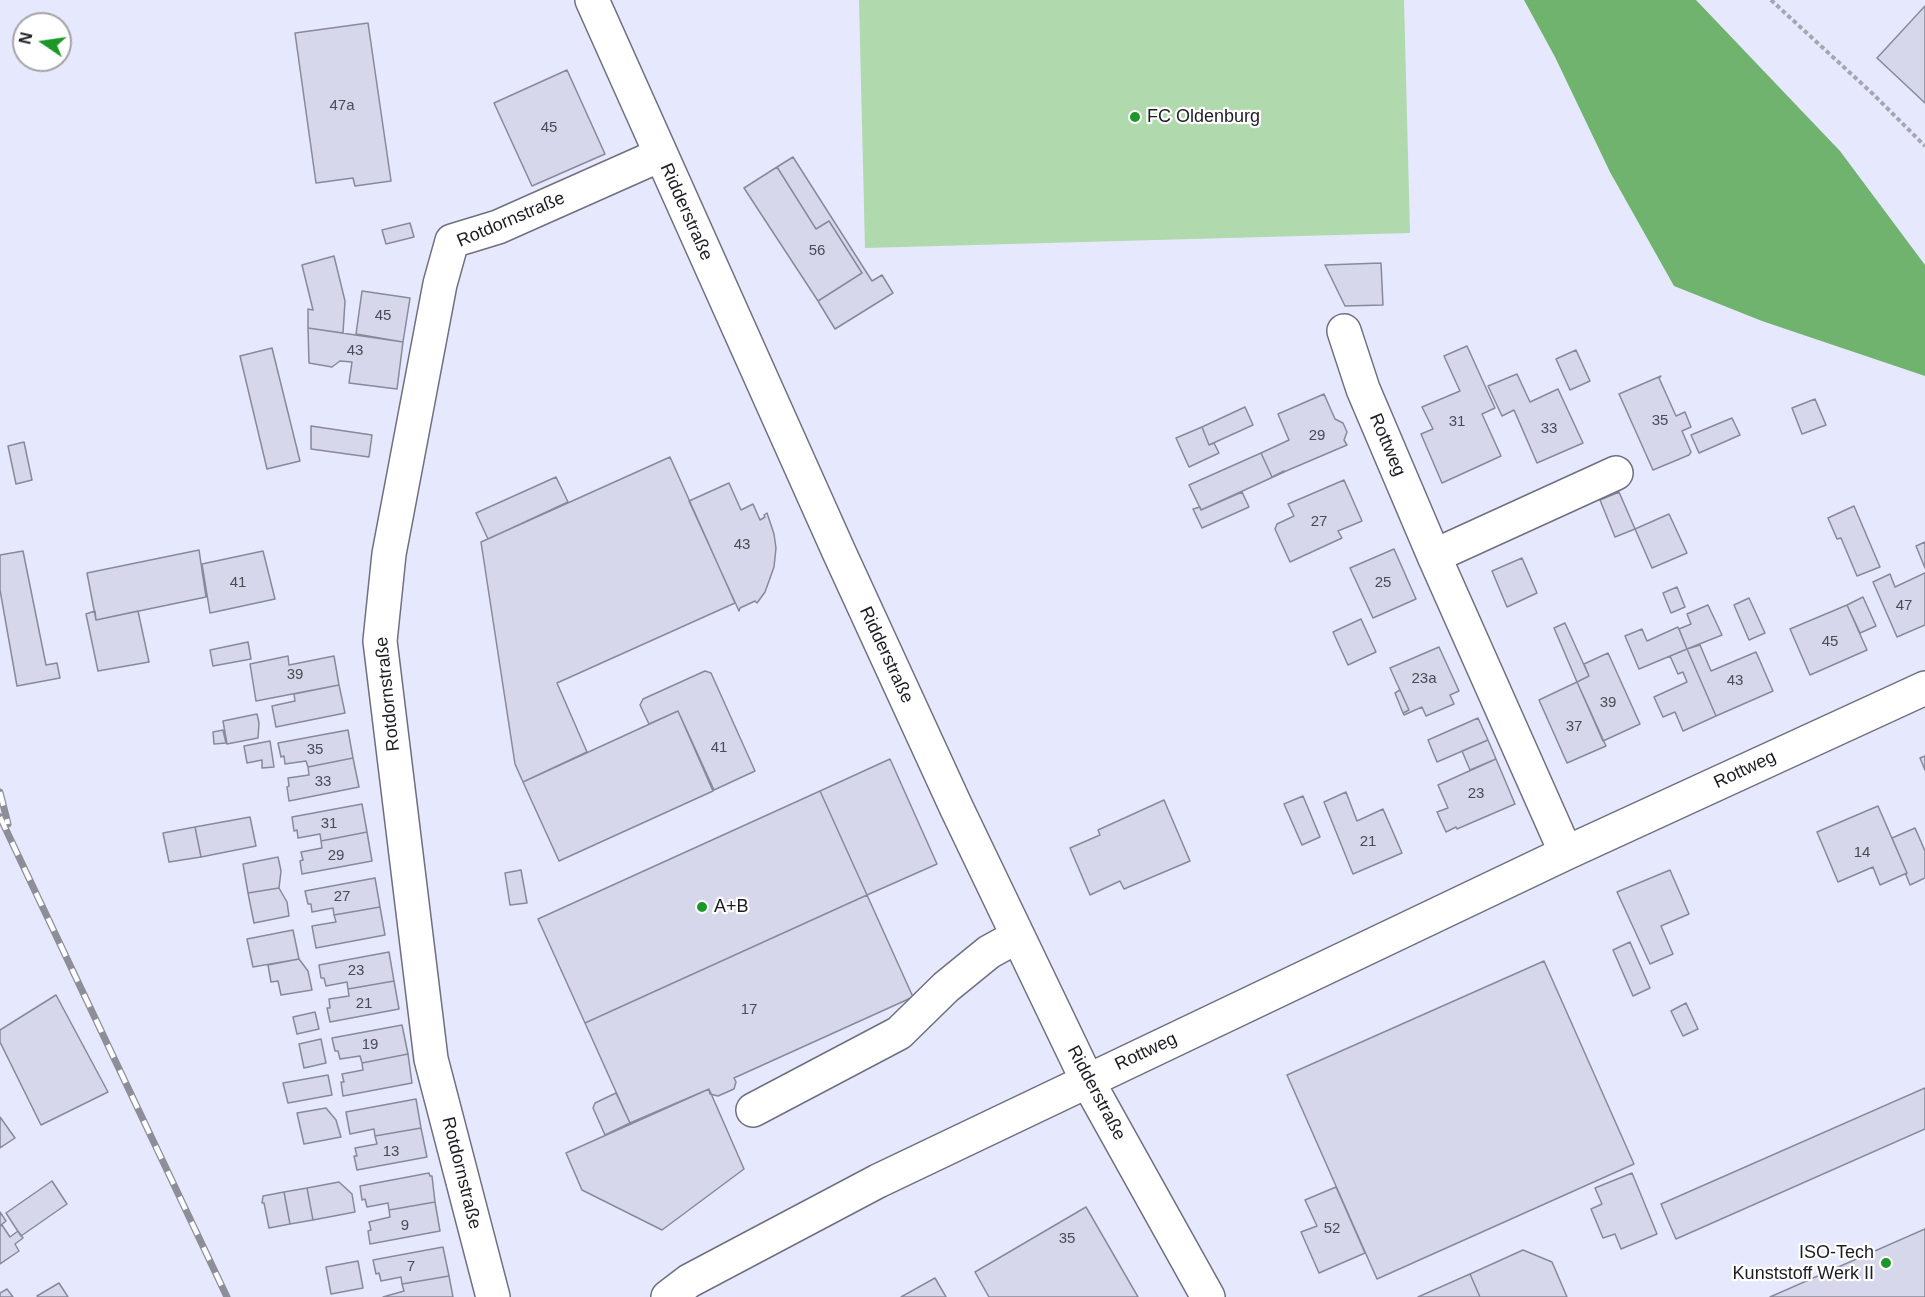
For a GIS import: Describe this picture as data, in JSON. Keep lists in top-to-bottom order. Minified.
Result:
{"streets":{"street":["Ridderstraße","Rotdornstraße","Rottweg"]},"crossings":[["Ridderstraße","Rotdornstraße"],["Ridderstraße","Rottweg"]],"places":["FC Oldenburg","A+B","ISO-Tech Kunststoff Werk II"],"house_numbers":["47a","45","56","45","43","35","31","33","29","27","43","41","25","47","45","39","23a","43","39","37","41","35","33","23","31","21","14","29","27","23","21","17","19","13","9","52","35","7"],"north":"left"}
